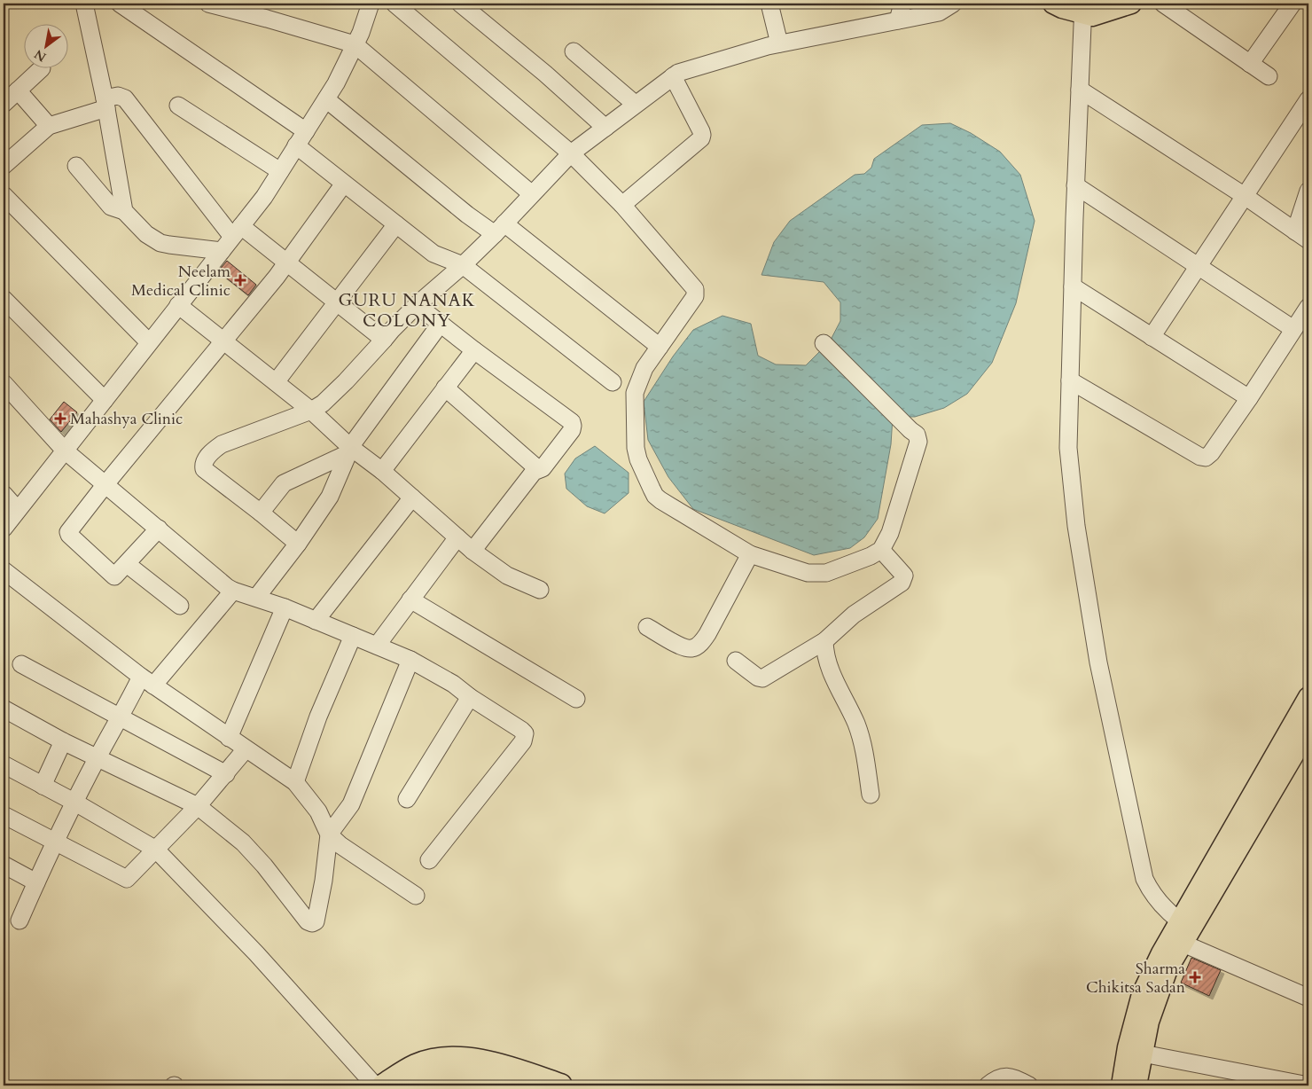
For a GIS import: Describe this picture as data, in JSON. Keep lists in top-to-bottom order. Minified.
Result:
{"districts":["GURU NANAK COLONY"],"places":{"health":["Neelam Medical Clinic","Mahashya Clinic","Sharma Chikitsa Sadan"]},"north":"bottom left"}
